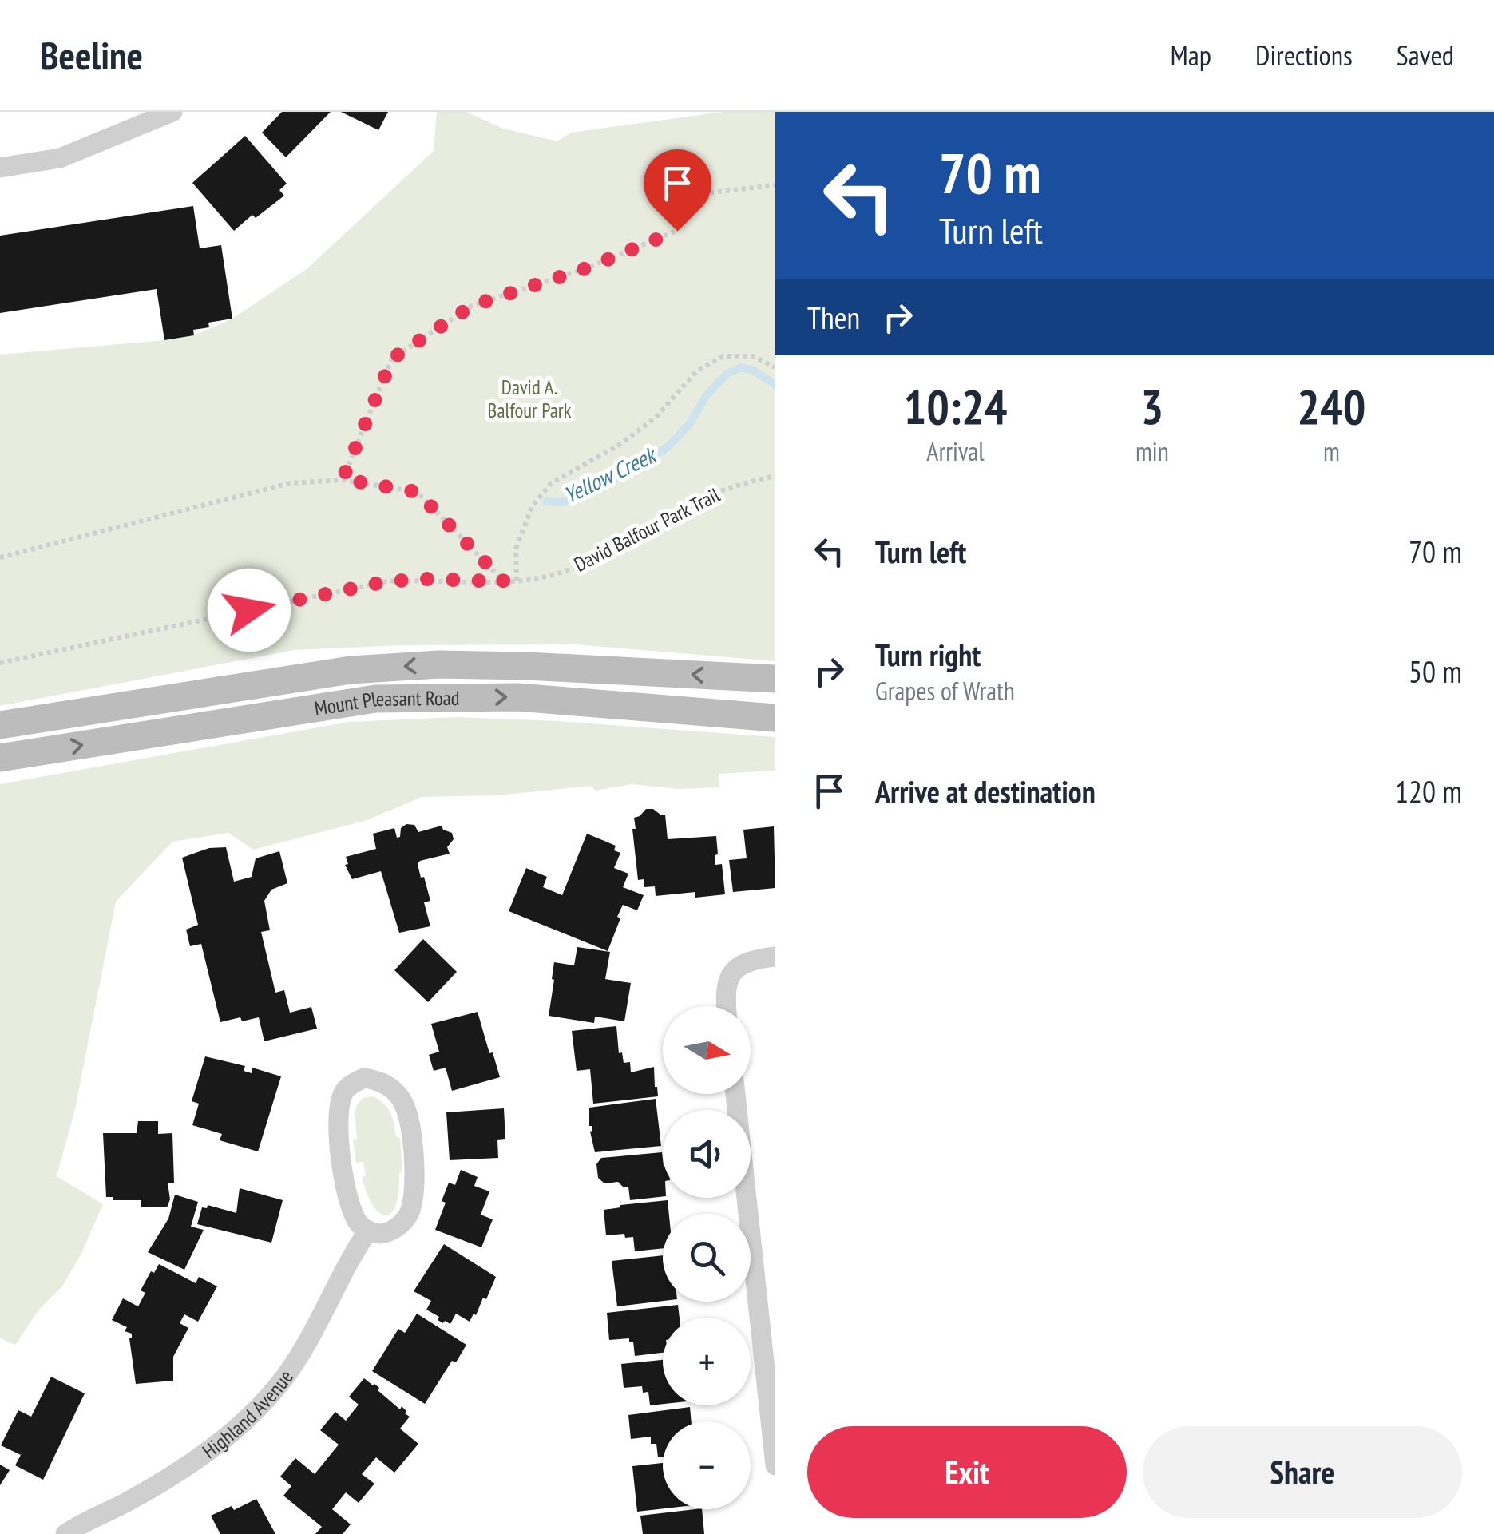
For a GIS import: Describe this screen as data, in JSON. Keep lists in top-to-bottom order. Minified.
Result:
{"streets":{"main road":["Mount Pleasant Road"],"street":["Highland Avenue"],"path":["David Balfour Park Trail"]},"water":["Yellow Creek"],"parks":["David A. Balfour Park"],"north":"right","page":{"header":"Beeline","nav":["Map","Directions","Saved"],"turn":["70 m","Turn left"],"then":"Then","eta":["10:24","Arrival","3","min","240","m"],"list":[{"name":"Turn left","value":"70 m"},{"name":"Turn right","note":"Grapes of Wrath","value":"50 m"},{"name":"Arrive at destination","value":"120 m"}],"map_buttons":["+","−"],"buttons":["Exit","Share"]}}
